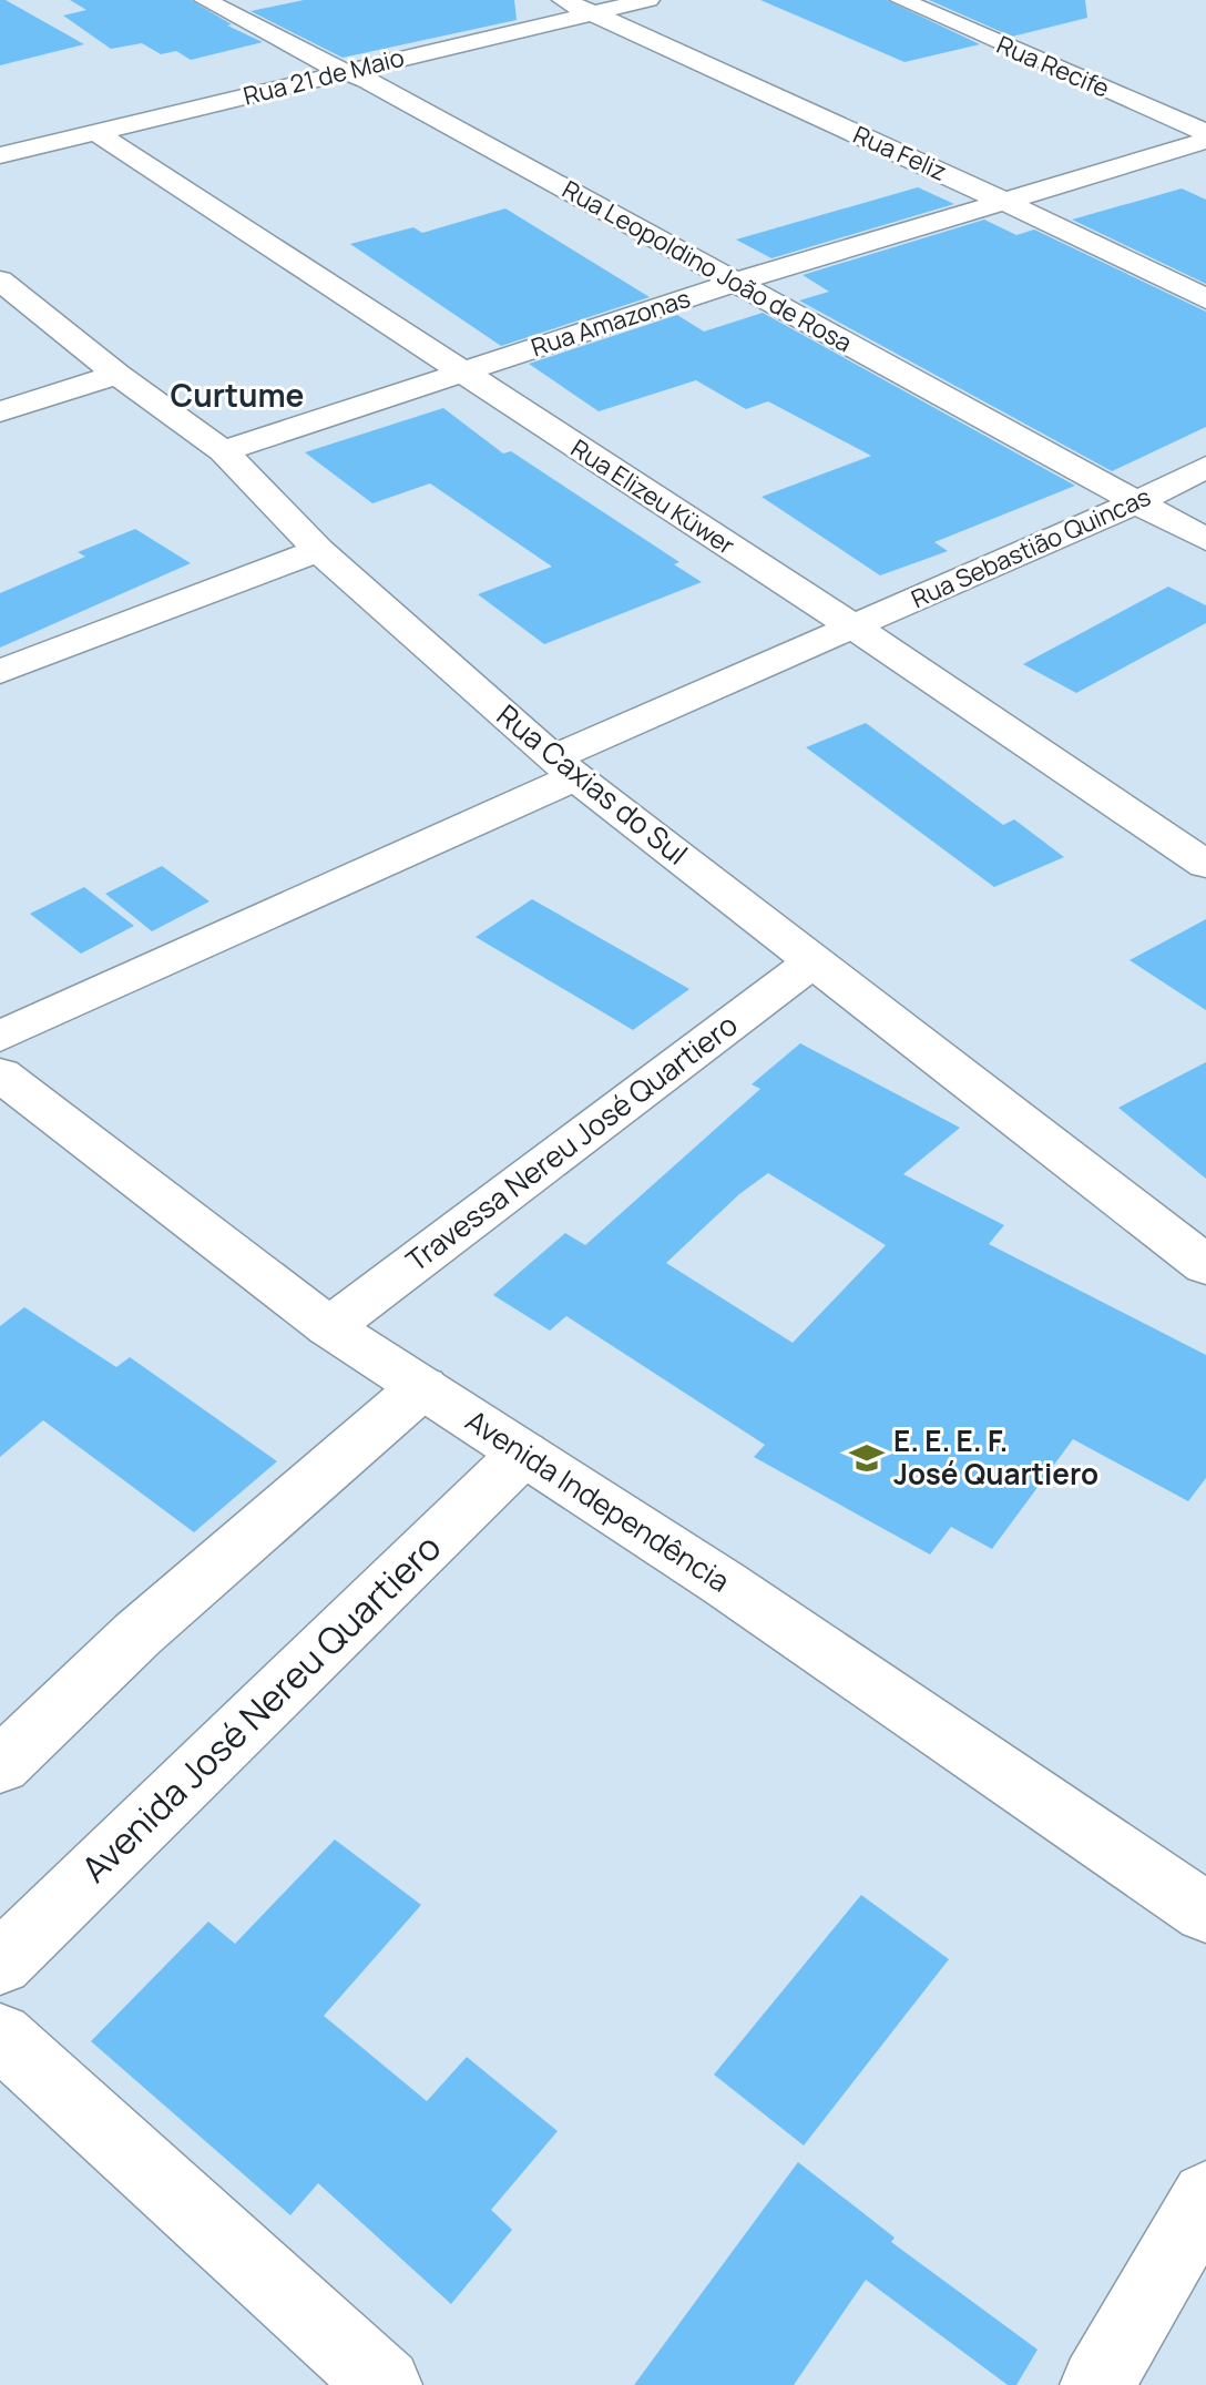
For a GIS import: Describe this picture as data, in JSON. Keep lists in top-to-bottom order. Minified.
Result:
{"streets":{"street":["Rua Recife","Rua 21 de Maio","Rua Feliz","Rua Leopoldino João de Rosa","Rua Amazonas","Rua Elizeu Küwer","Rua Sebastião Quincas","Rua Caxias do Sul","Travessa Nereu José Quartiero","Avenida Independência","Avenida José Nereu Quartiero"]},"crossings":[["Rua 21 de Maio","Rua Feliz"],["Rua 21 de Maio","Rua Leopoldino João de Rosa"],["Rua 21 de Maio","Rua Elizeu Küwer"],["Rua Feliz","Rua Amazonas"],["Rua Leopoldino João de Rosa","Rua Amazonas"],["Rua Leopoldino João de Rosa","Rua Sebastião Quincas"],["Rua Amazonas","Rua Elizeu Küwer"],["Rua Amazonas","Rua Caxias do Sul"],["Rua Elizeu Küwer","Rua Sebastião Quincas"],["Rua Sebastião Quincas","Rua Caxias do Sul"],["Rua Caxias do Sul","Travessa Nereu José Quartiero"],["Travessa Nereu José Quartiero","Avenida Independência"],["Avenida Independência","Avenida José Nereu Quartiero"]],"districts":["Curtume"],"places":{"school or university":["E. E. E. F. José Quartiero"]}}
